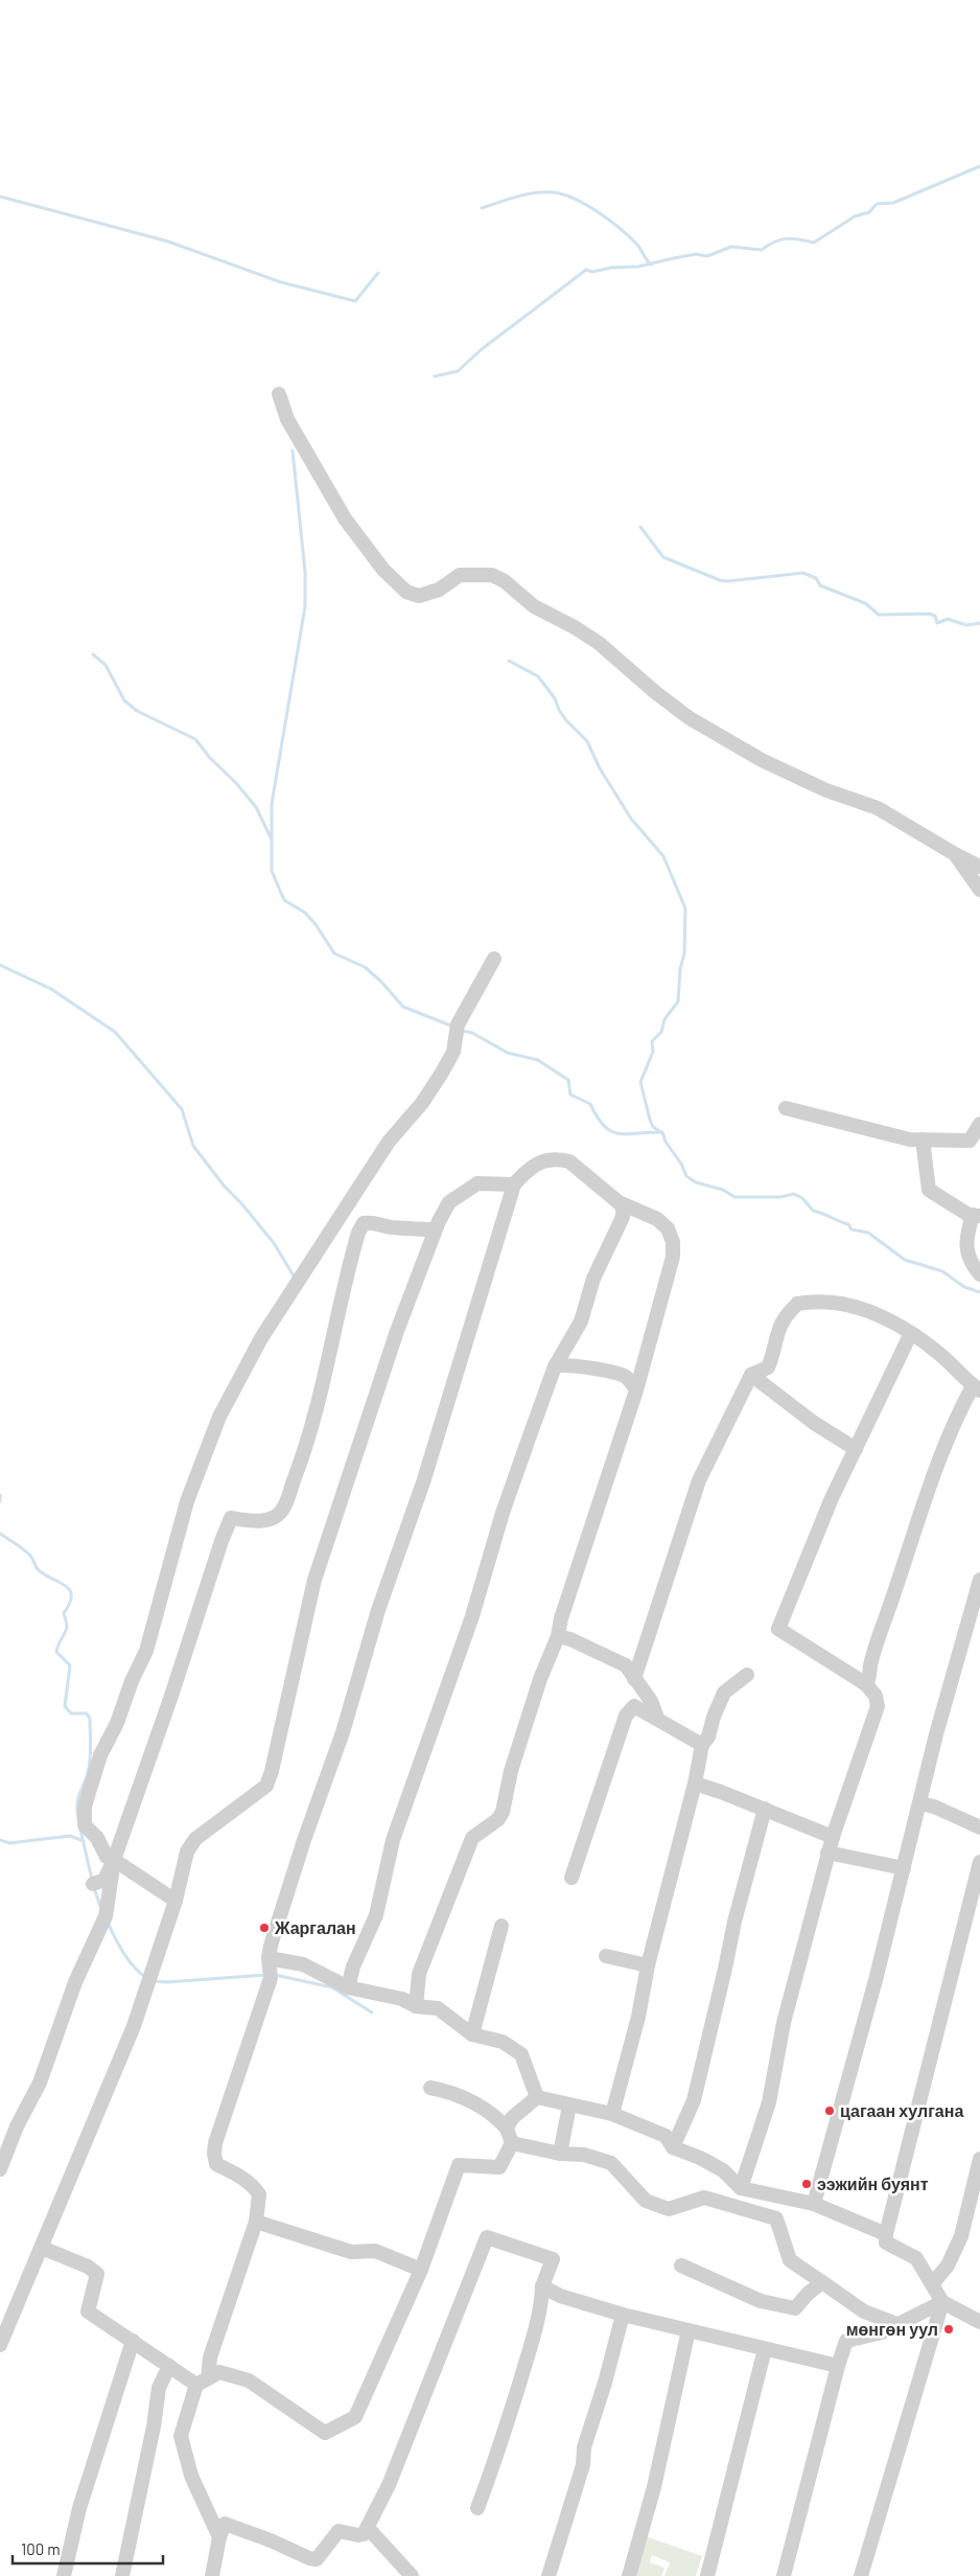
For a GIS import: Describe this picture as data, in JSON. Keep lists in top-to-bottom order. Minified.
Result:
{"places":["Жаргалан","цагаан хулгана","ээжийн буянт","мөнгөн уул"],"scale_bar":"100 m"}
